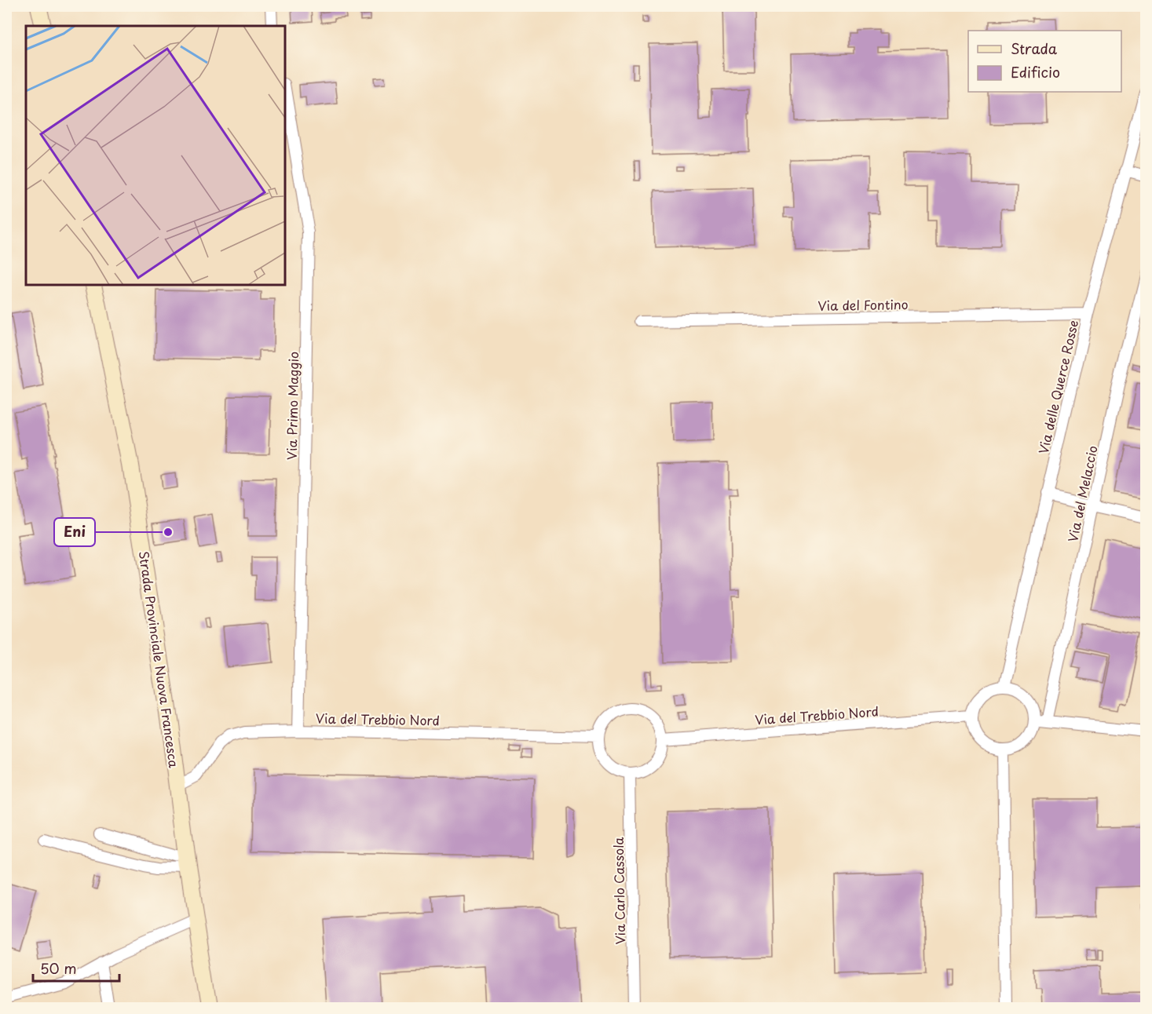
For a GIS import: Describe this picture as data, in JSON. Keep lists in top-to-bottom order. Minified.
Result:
{"streets":{"main road":["Strada Provinciale Nuova Francesca"],"street":["Via del Fontino","Via delle Querce Rosse","Via Primo Maggio","Via del Melaccio","Via del Trebbio Nord","Via Carlo Cassola"]},"crossings":[["Via del Fontino","Via delle Querce Rosse"],["Via delle Querce Rosse","Via del Melaccio"],["Via delle Querce Rosse","Via del Trebbio Nord"],["Via Primo Maggio","Via del Trebbio Nord"],["Via del Melaccio","Via del Trebbio Nord"],["Strada Provinciale Nuova Francesca","Via del Trebbio Nord"],["Via del Trebbio Nord","Via Carlo Cassola"]],"places":["Eni"],"legend":["Strada","Edificio"],"scale_bar":"50 m"}
